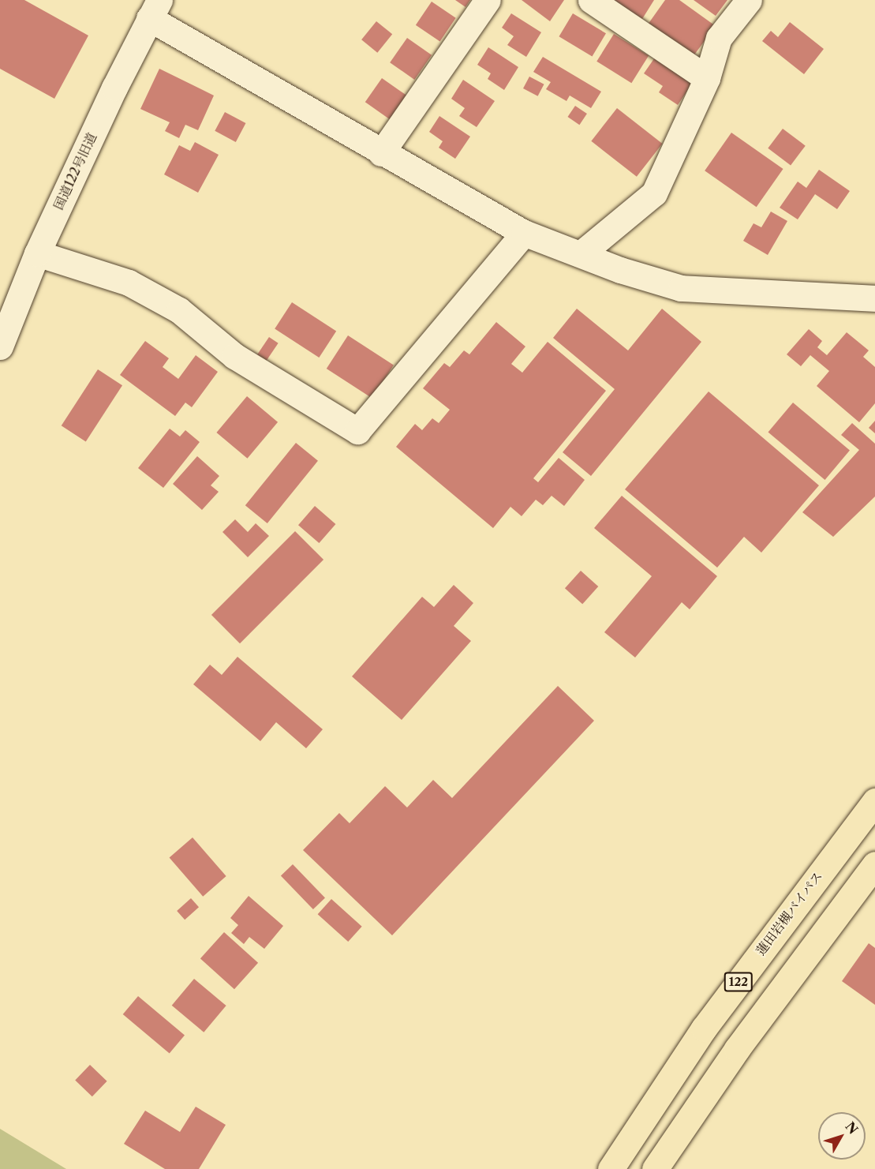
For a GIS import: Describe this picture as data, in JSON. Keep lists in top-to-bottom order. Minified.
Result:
{"streets":{"highway":["蓮田岩槻バイパス","122"],"street":["国道122号旧道"]},"north":"top right"}
